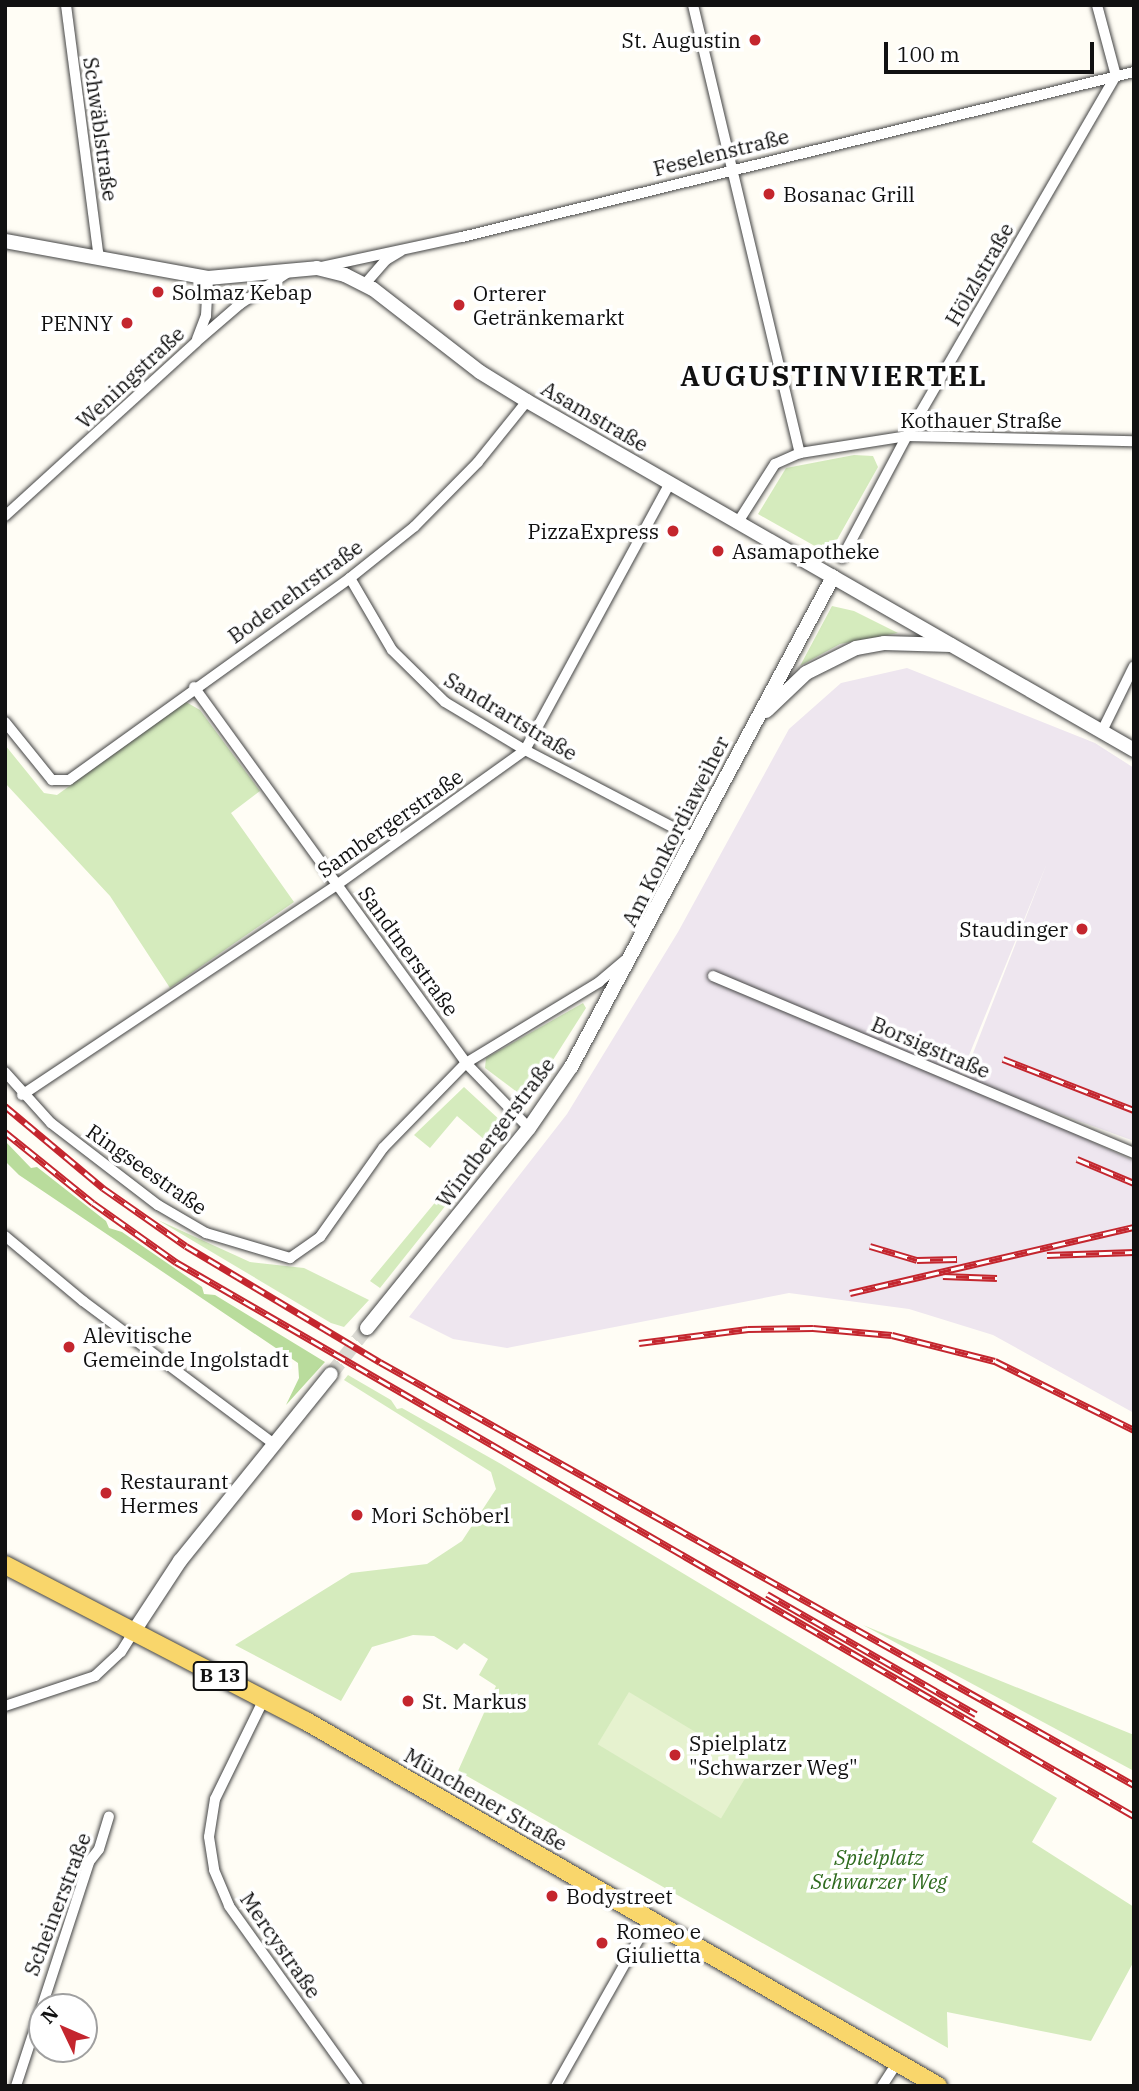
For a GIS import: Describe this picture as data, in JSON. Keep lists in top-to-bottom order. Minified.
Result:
{"streets":{"main road":["B 13","Münchener Straße"],"street":["Schwäblstraße","Feselenstraße","Hölzlstraße","Weningstraße","Asamstraße","Kothauer Straße","Bodenehrstraße","Sandrartstraße","Sambergerstraße","Am Konkordiaweiher","Sandtnerstraße","Borsigstraße","Windbergerstraße","Ringseestraße","Scheinerstraße","Mercystraße"]},"crossings":[["Schwäblstraße","Asamstraße"],["Feselenstraße","Hölzlstraße"],["Feselenstraße","Asamstraße"],["Hölzlstraße","Kothauer Straße"],["Weningstraße","Asamstraße"],["Asamstraße","Kothauer Straße"],["Asamstraße","Bodenehrstraße"],["Asamstraße","Sambergerstraße"],["Asamstraße","Am Konkordiaweiher"],["Bodenehrstraße","Sandrartstraße"],["Bodenehrstraße","Sandtnerstraße"],["Sandrartstraße","Sambergerstraße"],["Sandrartstraße","Am Konkordiaweiher"],["Sambergerstraße","Sandtnerstraße"],["Sambergerstraße","Ringseestraße"],["Am Konkordiaweiher","Sandtnerstraße"],["Am Konkordiaweiher","Windbergerstraße"],["Am Konkordiaweiher","Ringseestraße"],["Sandtnerstraße","Windbergerstraße"],["Münchener Straße","Mercystraße"]],"districts":["AUGUSTINVIERTEL"],"parks":["Spielplatz Schwarzer Weg"],"places":["St. Augustin","Bosanac Grill","Solmaz Kebap","Orterer Getränkemarkt","PENNY","PizzaExpress","Asamapotheke","Staudinger","Alevitische Gemeinde Ingolstadt","Restaurant Hermes","Mori Schöberl","St. Markus","Spielplatz \"Schwarzer Weg\"","Bodystreet","Romeo e Giulietta"],"scale_bar":"100 m","north":"top left"}
